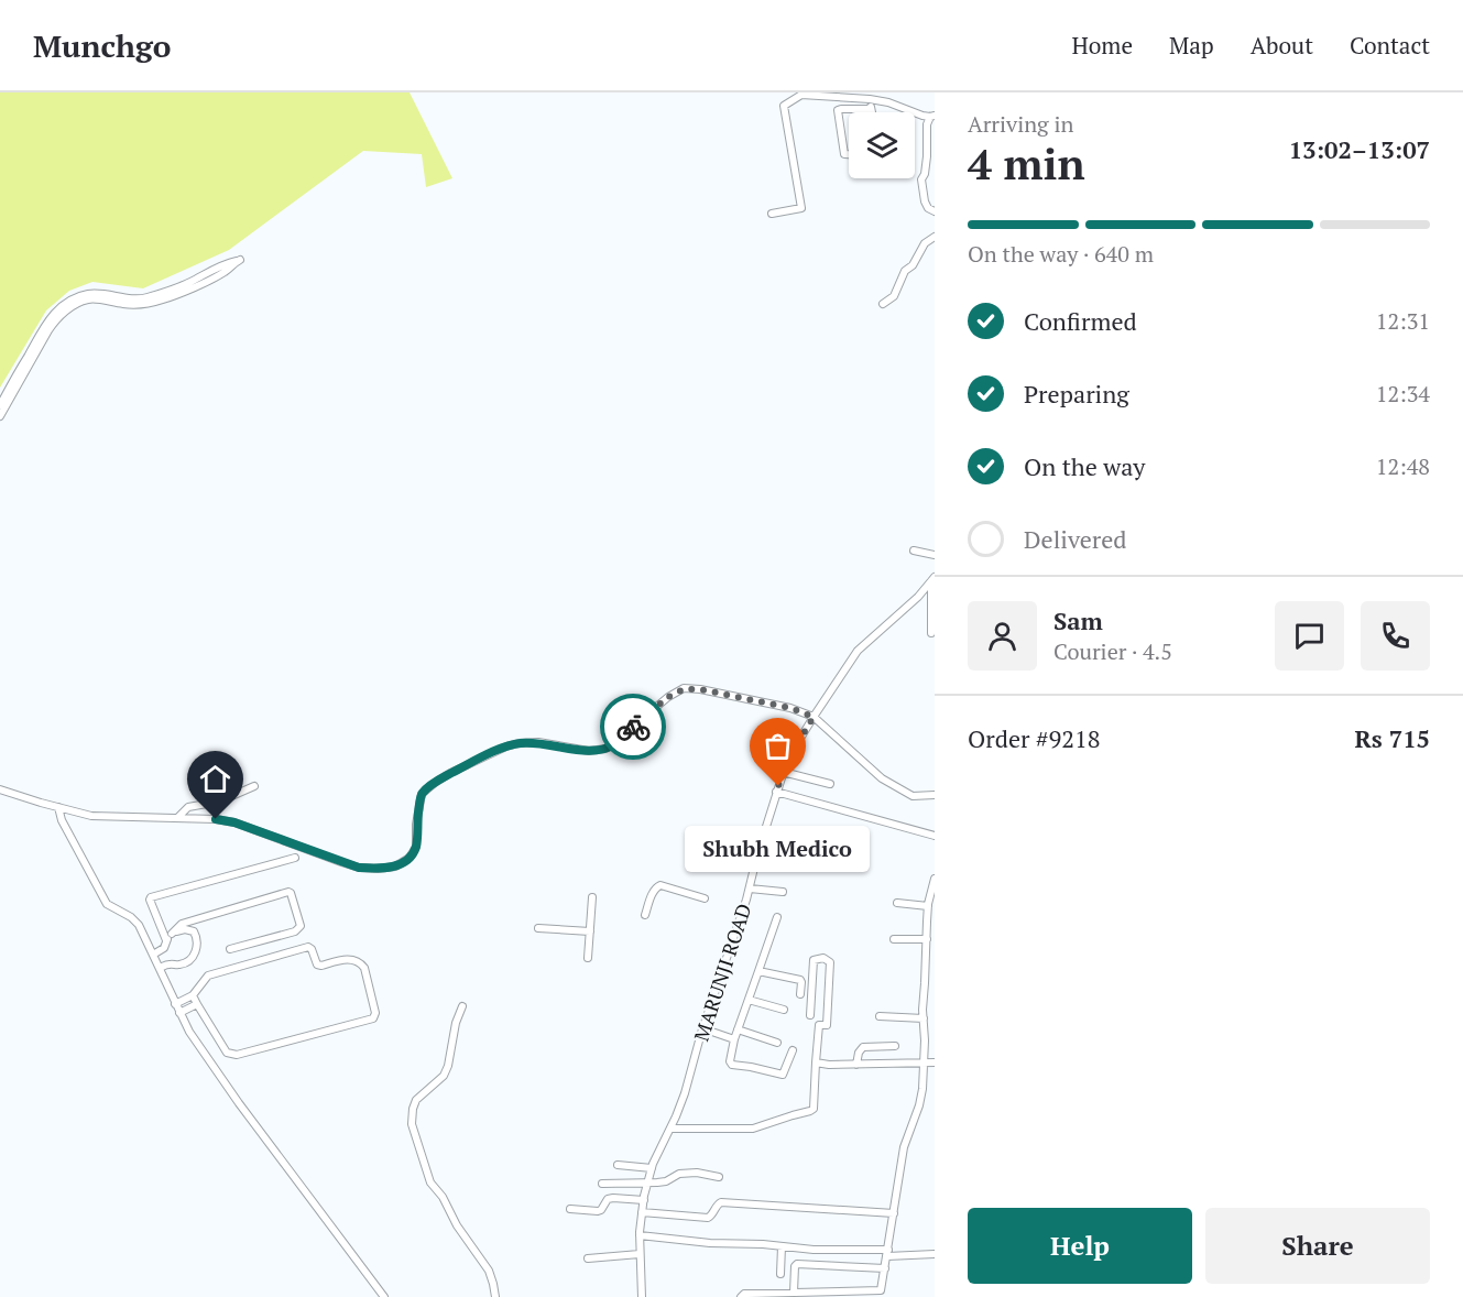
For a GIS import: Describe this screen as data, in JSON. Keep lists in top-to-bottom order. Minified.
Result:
{"streets":{"street":["MARUNJI ROAD"]},"places":["Shubh Medico"],"page":{"header":"Munchgo","nav":["Home","Map","About","Contact"],"heading":["4 min","Arriving in","13:02–13:07"],"panel":["Sam","Courier · 4.5","Order #9218","Rs 715"],"bar":"On the way · 640 m","list":[["Confirmed","12:31"],["Preparing","12:34"],["On the way","12:48"],"Delivered"],"bubble":"Shubh Medico","buttons":["Help","Share"]}}
